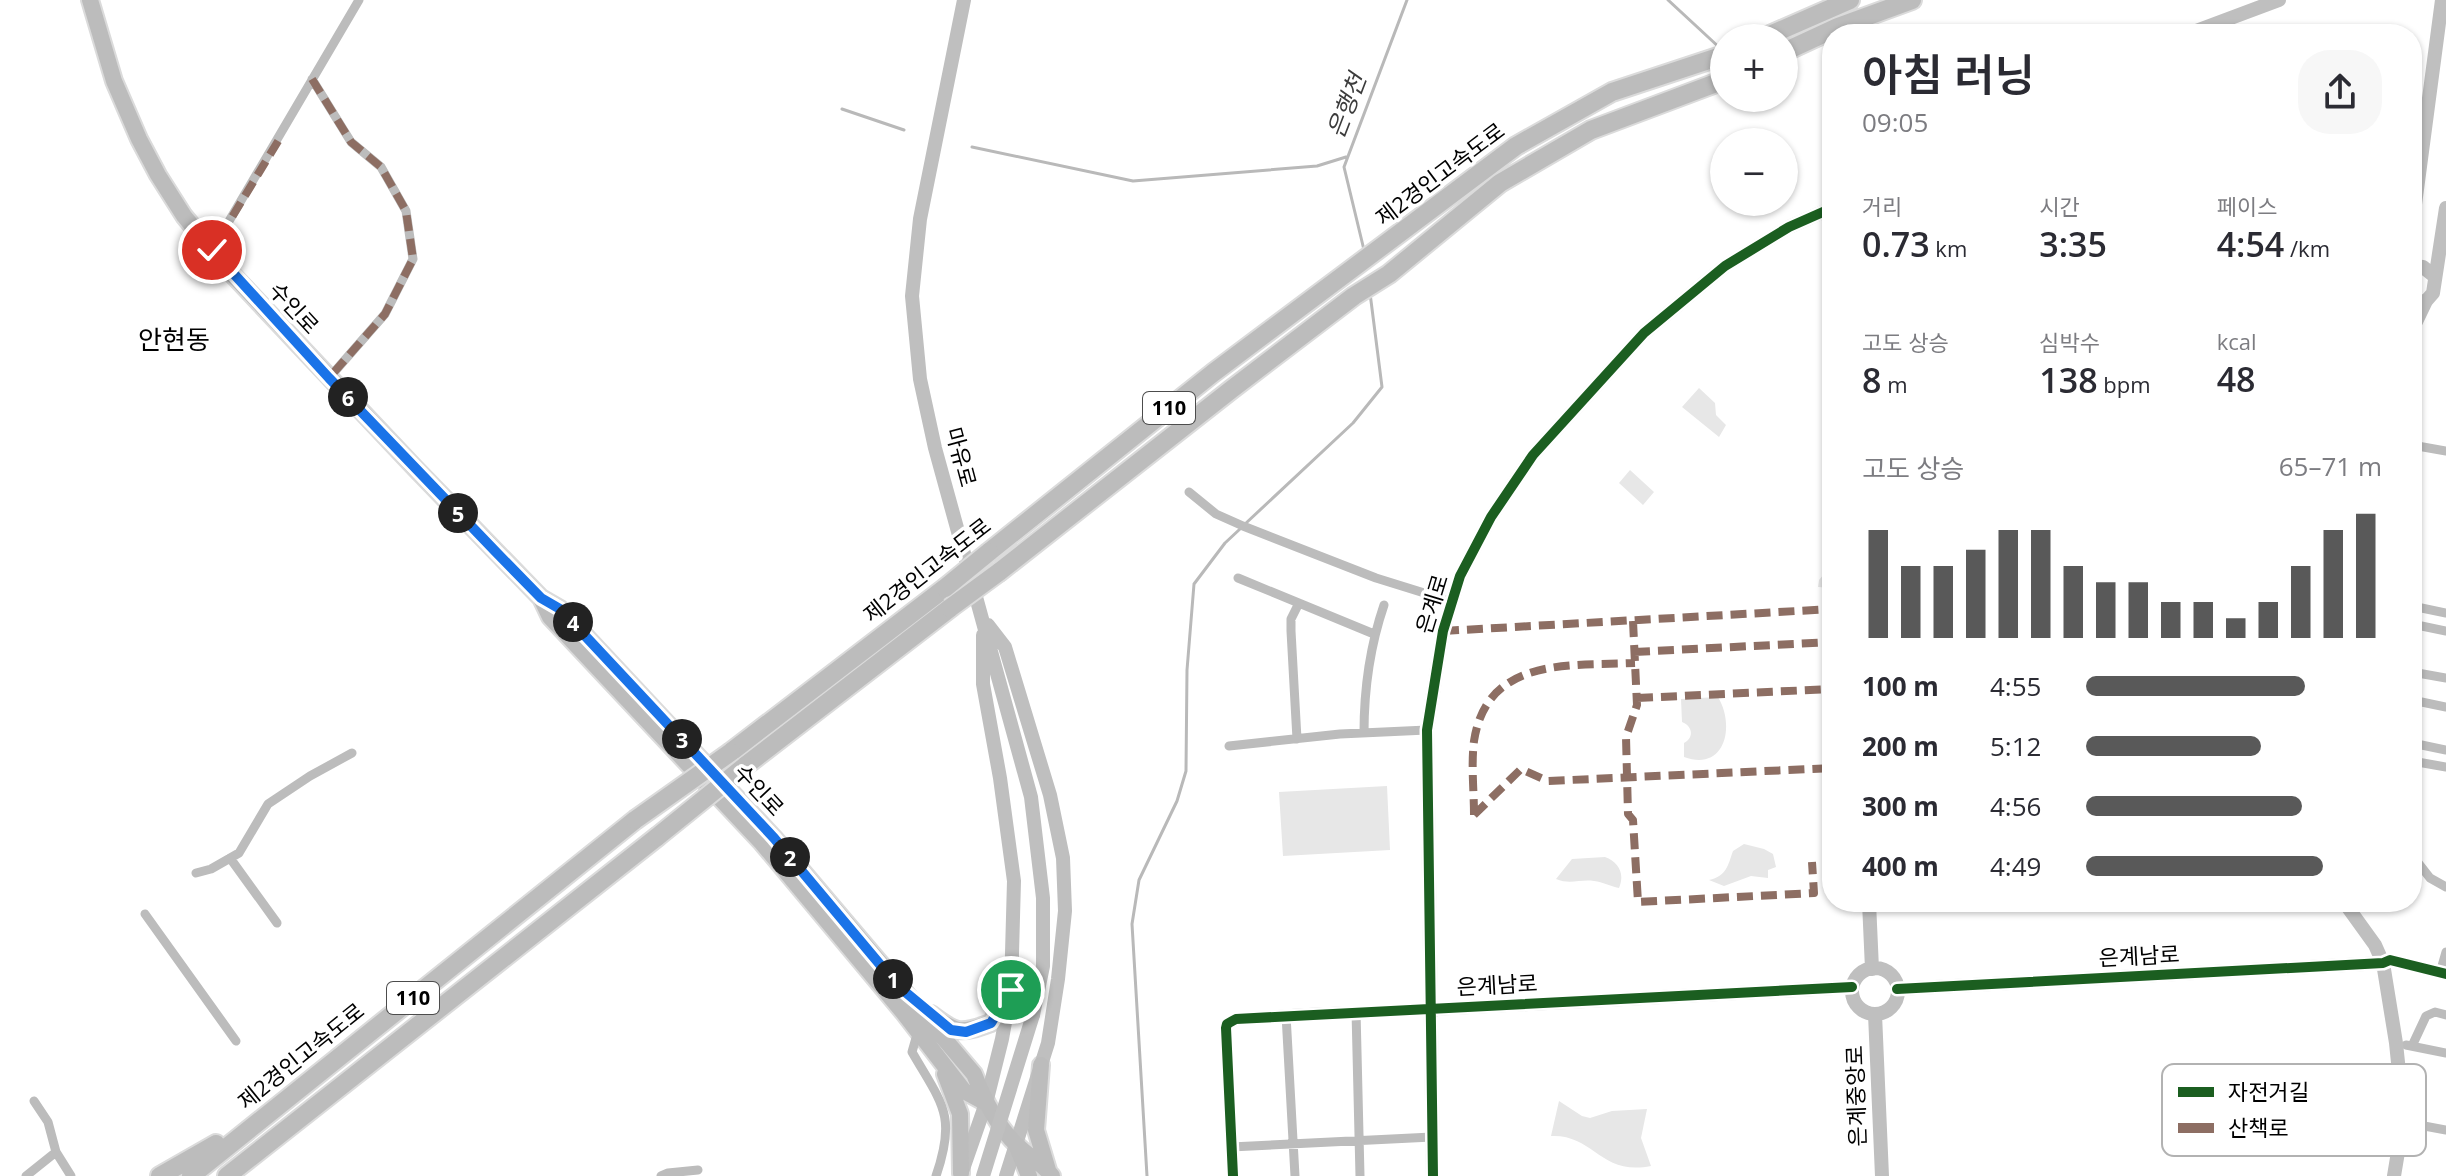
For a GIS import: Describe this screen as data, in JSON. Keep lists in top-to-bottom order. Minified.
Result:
{"streets":{"highway":["제2경인고속도로","110"],"main road":["수인로"],"street":["마유로","은계로","은계남로","은계중앙로"]},"crossings":[["은계로","은계남로"],["은계남로","은계중앙로"]],"districts":["안현동"],"water":["은행천"],"legend":["자전거길","산책로"],"page":{"map_buttons":["+","−"],"heading":["아침 러닝","09:05"],"stats":[["거리","0.73 km"],["시간","3:35"],["페이스","4:54 /km"],["고도 상승","8 m"],["심박수","138 bpm"],["kcal","48"]],"pins":["6","5","4","3","2","1"],"chart":["고도 상승","65–71 m"],"list":[{"name":"100 m","note":"4:55"},{"name":"200 m","note":"5:12"},{"name":"300 m","note":"4:56"},{"name":"400 m","note":"4:49"}]}}
